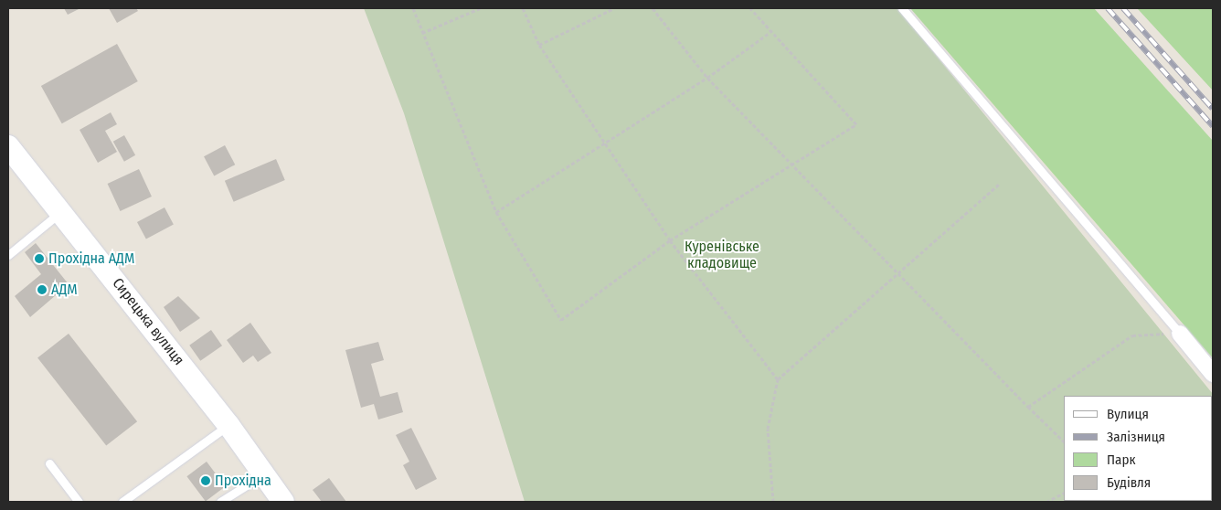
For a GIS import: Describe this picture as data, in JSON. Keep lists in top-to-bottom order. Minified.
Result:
{"streets":{"main road":["Сирецька вулиця"]},"parks":["Куренівське кладовище"],"places":["Прохідна АДМ","АДМ","Прохідна"],"legend":["Вулиця","Залізниця","Парк","Будівля"]}
